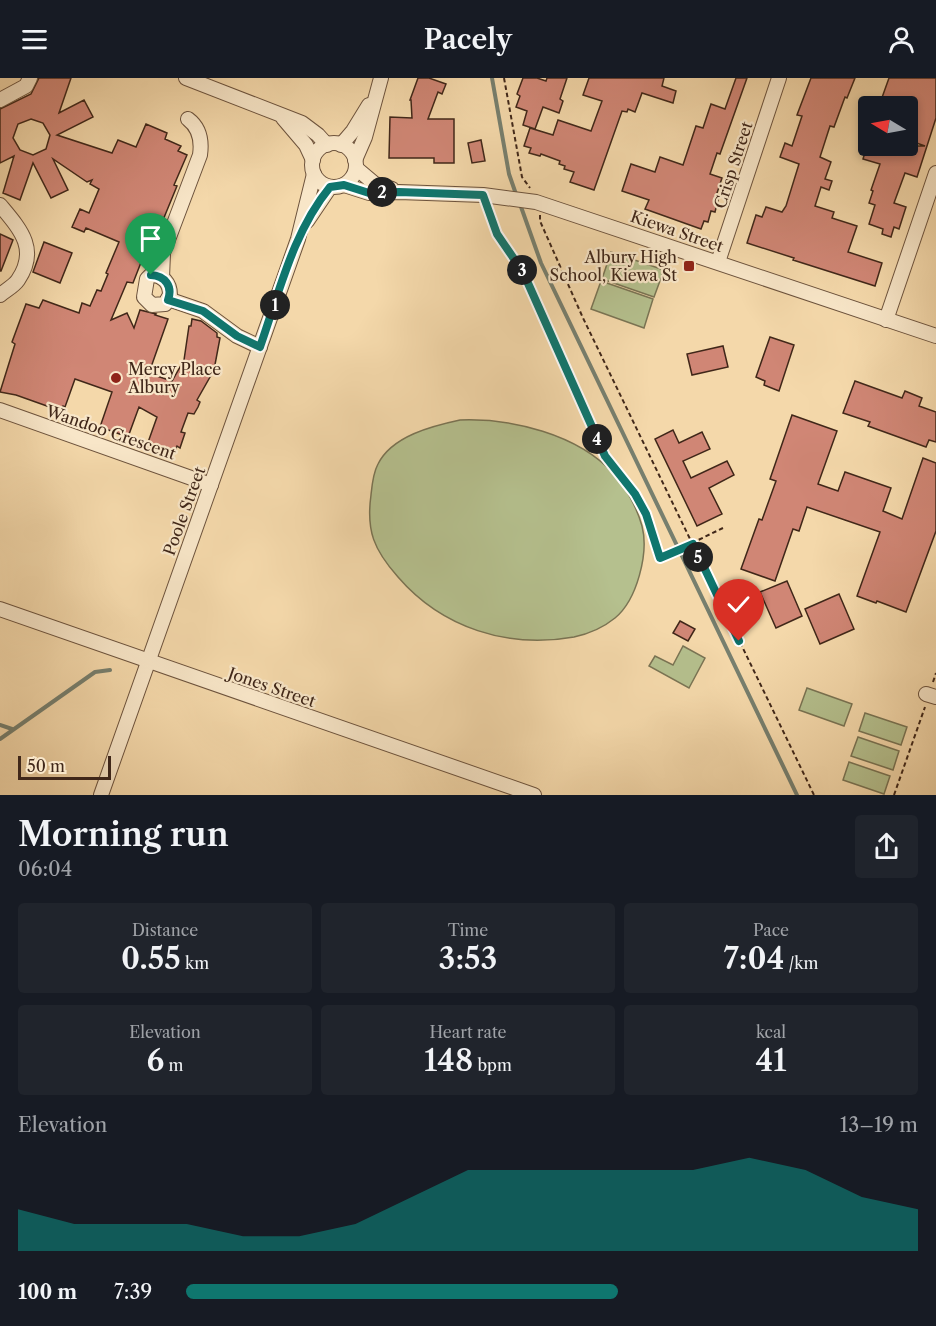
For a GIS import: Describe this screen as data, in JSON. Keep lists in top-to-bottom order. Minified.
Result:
{"streets":{"street":["Crisp Street","Kiewa Street","Wandoo Crescent","Poole Street","Jones Street"]},"crossings":[["Crisp Street","Kiewa Street"],["Kiewa Street","Poole Street"],["Wandoo Crescent","Poole Street"],["Poole Street","Jones Street"]],"places":{"transit":["Albury High School, Kiewa St"],"other":["Mercy Place Albury"]},"scale_bar":"50 m","north":"left","page":{"header":"Pacely","pins":["2","3","1","4","5"],"scale":"50 m","heading":["Morning run","06:04"],"stats":[["Distance","0.55 km"],["Time","3:53"],["Pace","7:04 /km"],["Elevation","6 m"],["Heart rate","148 bpm"],["kcal","41"]],"chart":["Elevation","13–19 m"],"list":[{"name":"100 m","note":"7:39"}]}}
